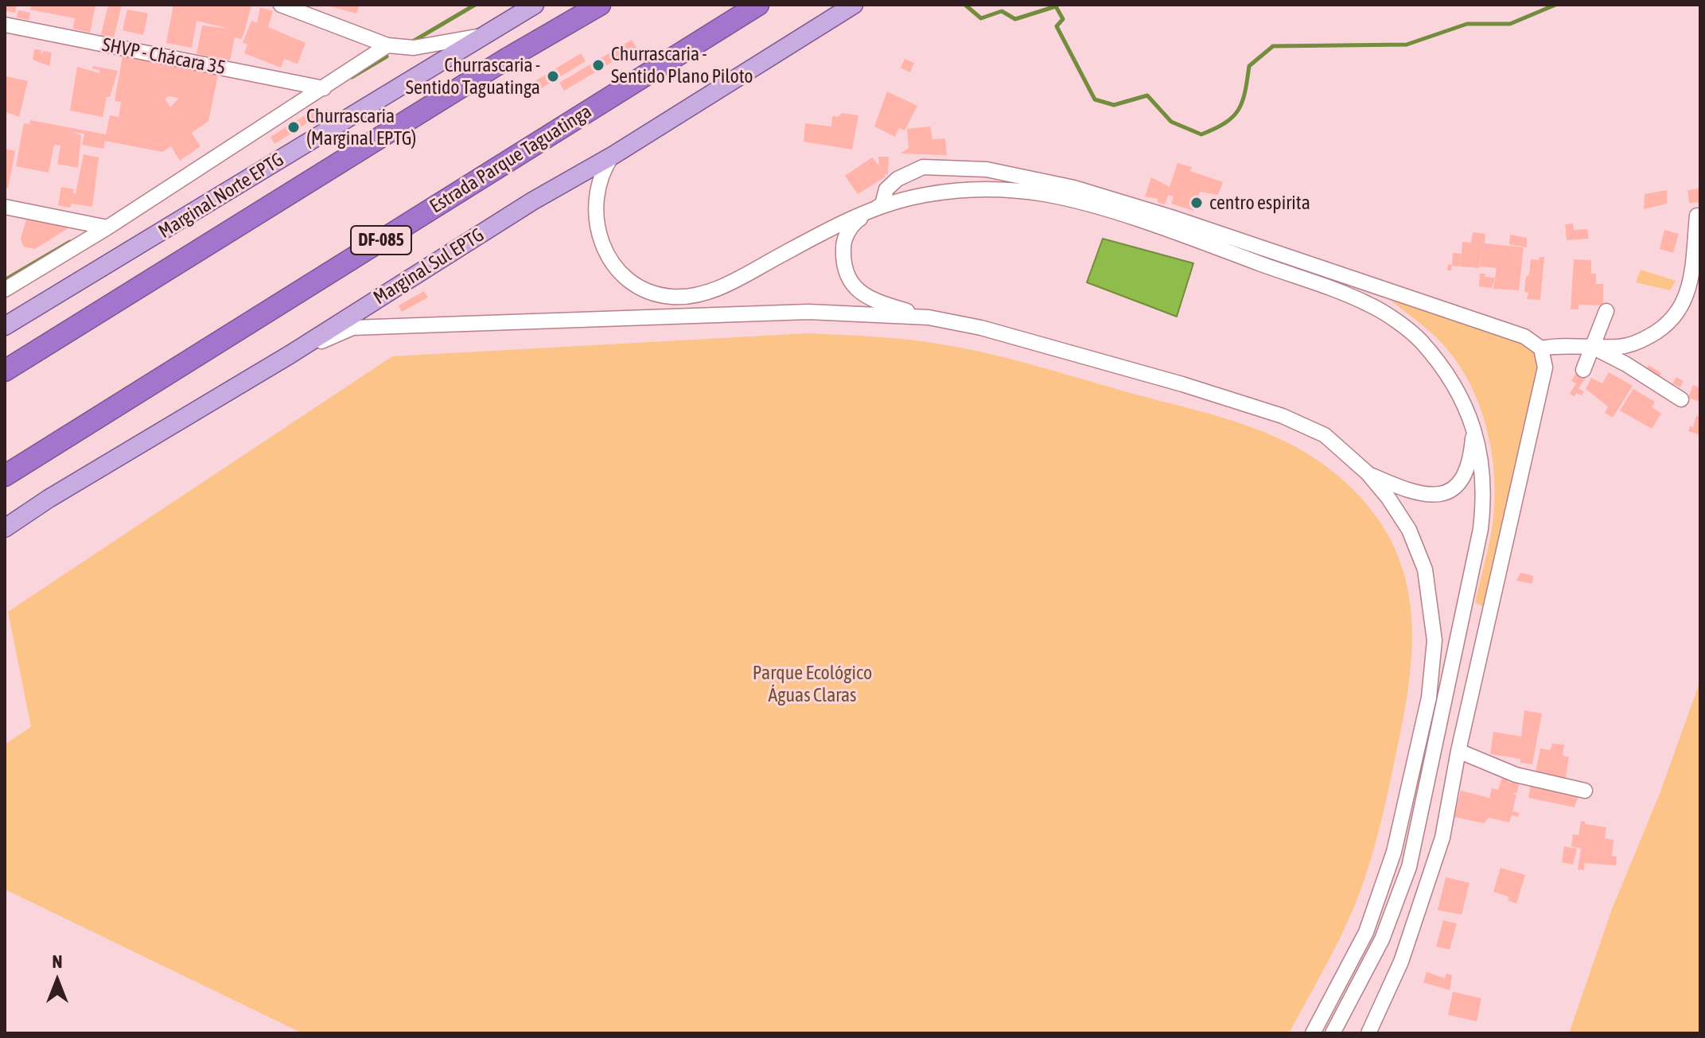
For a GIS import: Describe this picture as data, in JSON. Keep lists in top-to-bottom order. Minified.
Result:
{"streets":{"highway":["Estrada Parque Taguatinga","DF-085"],"main road":["Marginal Norte EPTG","Marginal Sul EPTG"],"street":["SHVP - Chácara 35"]},"parks":["Parque Ecológico Águas Claras"],"places":["Churrascaria - Sentido Plano Piloto","Churrascaria - Sentido Taguatinga","Churrascaria (Marginal EPTG)","centro espirita"],"north":"top"}
